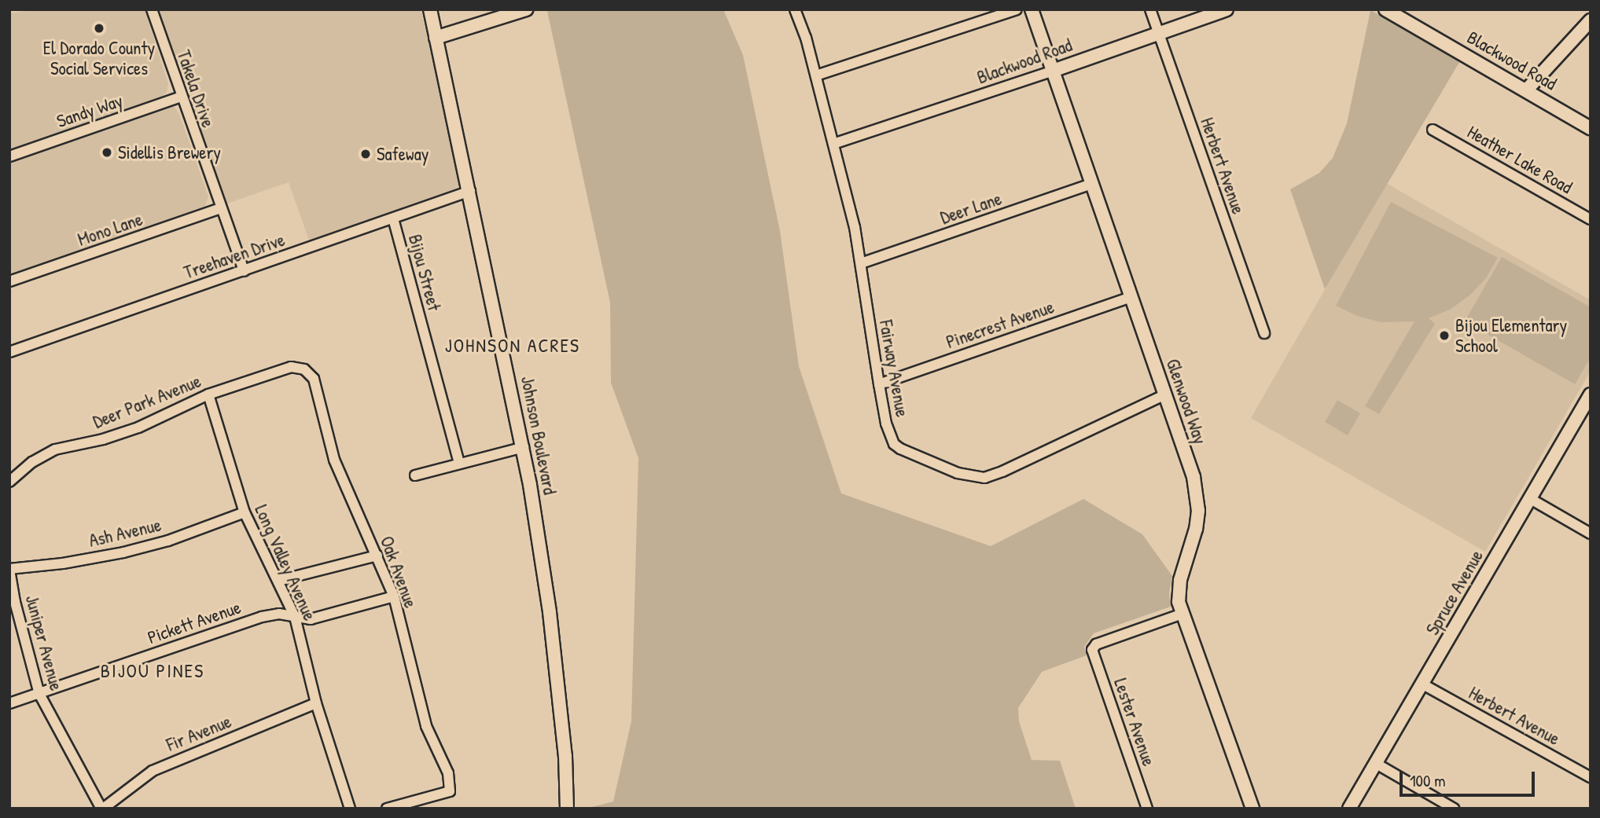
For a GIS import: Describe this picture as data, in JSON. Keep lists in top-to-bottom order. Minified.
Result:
{"streets":{"street":["Blackwood Road","Takela Drive","Sandy Way","Heather Lake Road","Herbert Avenue","Deer Lane","Mono Lane","Treehaven Drive","Bijou Street","Pinecrest Avenue","Fairway Avenue","Deer Park Avenue","Glenwood Way","Johnson Boulevard","Ash Avenue","Long Valley Avenue","Oak Avenue","Spruce Avenue","Pickett Avenue","Juniper Avenue","Lester Avenue","Fir Avenue"]},"crossings":[["Blackwood Road","Herbert Avenue"],["Blackwood Road","Fairway Avenue"],["Blackwood Road","Glenwood Way"],["Takela Drive","Sandy Way"],["Takela Drive","Mono Lane"],["Takela Drive","Treehaven Drive"],["Herbert Avenue","Spruce Avenue"],["Deer Lane","Fairway Avenue"],["Deer Lane","Glenwood Way"],["Treehaven Drive","Bijou Street"],["Treehaven Drive","Johnson Boulevard"],["Pinecrest Avenue","Fairway Avenue"],["Pinecrest Avenue","Glenwood Way"],["Fairway Avenue","Glenwood Way"],["Deer Park Avenue","Long Valley Avenue"],["Deer Park Avenue","Oak Avenue"],["Glenwood Way","Lester Avenue"],["Ash Avenue","Long Valley Avenue"],["Ash Avenue","Juniper Avenue"],["Long Valley Avenue","Pickett Avenue"],["Long Valley Avenue","Fir Avenue"],["Oak Avenue","Pickett Avenue"],["Pickett Avenue","Juniper Avenue"],["Juniper Avenue","Fir Avenue"]],"districts":["JOHNSON ACRES","BIJOU PINES"],"places":["El Dorado County Social Services","Sidellis Brewery","Safeway","Bijou Elementary School"],"scale_bar":"100 m"}
